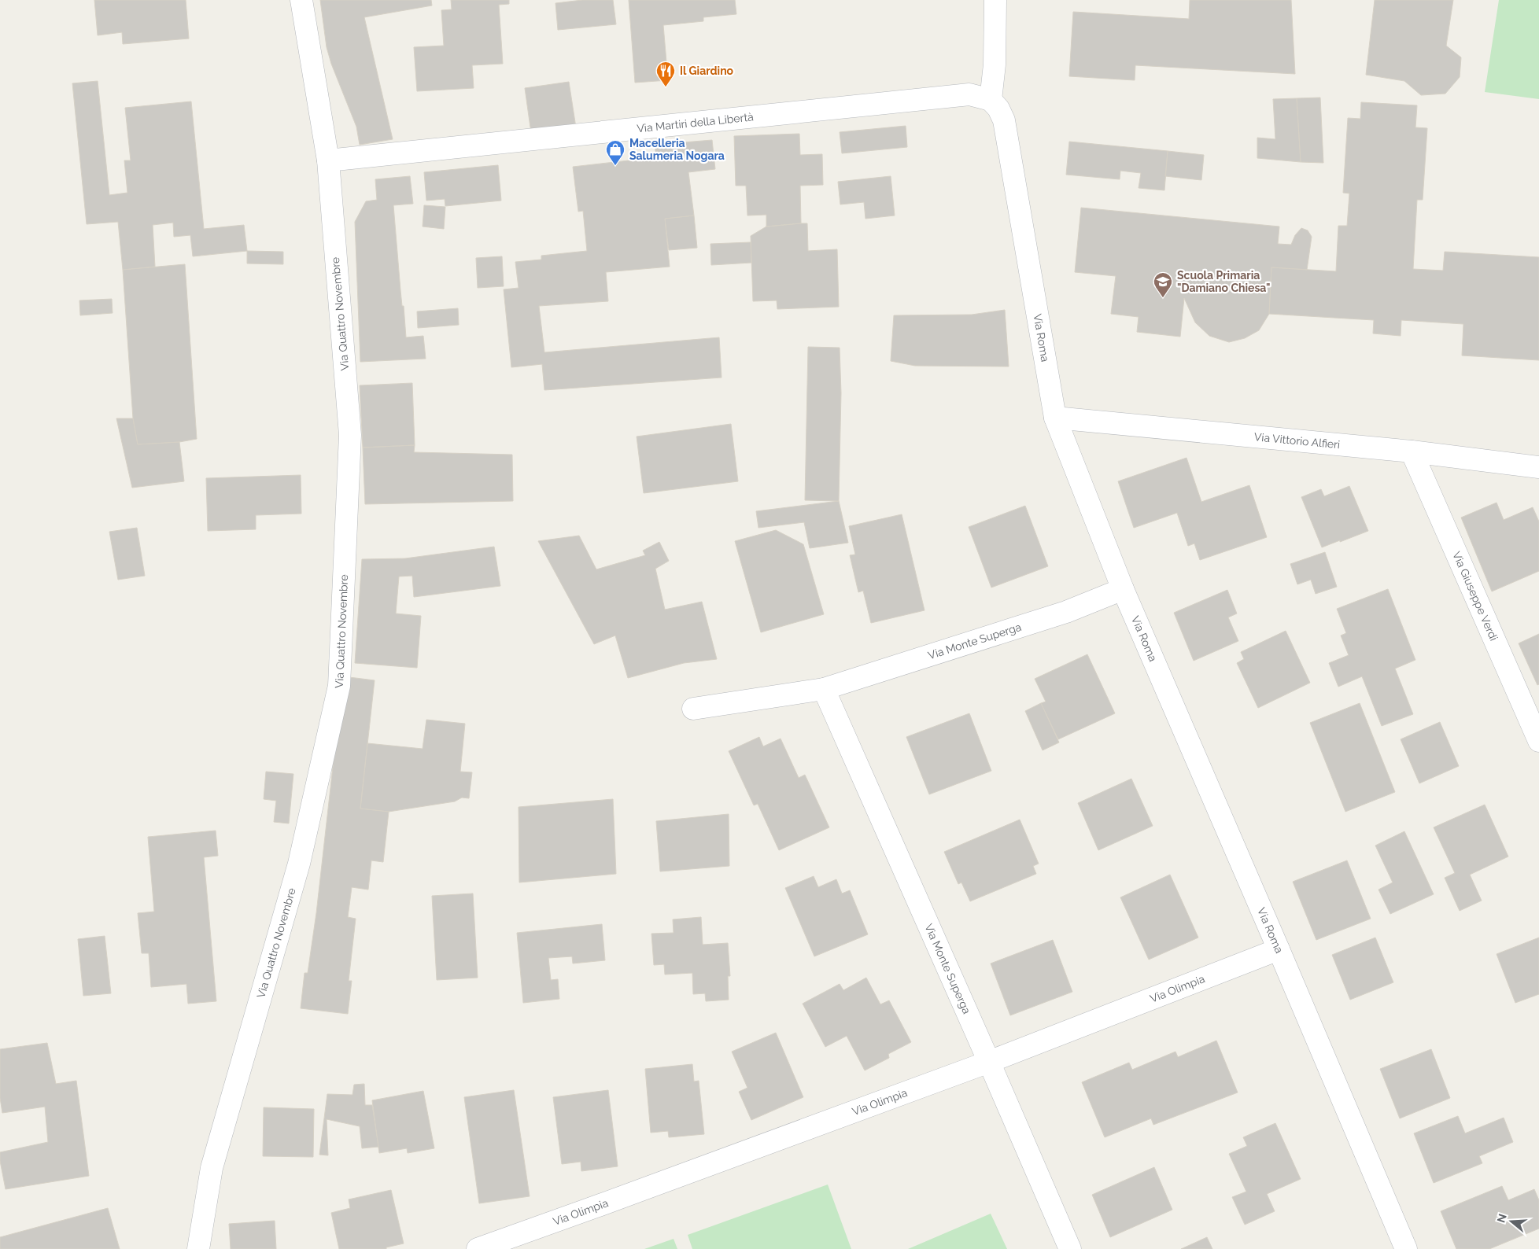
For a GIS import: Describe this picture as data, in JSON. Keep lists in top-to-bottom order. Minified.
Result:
{"streets":{"street":["Via Martiri della Libertà","Via Quattro Novembre","Via Roma","Via Vittorio Alfieri","Via Giuseppe Verdi","Via Monte Superga","Via Olimpia"]},"crossings":[["Via Martiri della Libertà","Via Quattro Novembre"],["Via Martiri della Libertà","Via Roma"],["Via Roma","Via Vittorio Alfieri"],["Via Roma","Via Monte Superga"],["Via Roma","Via Olimpia"],["Via Vittorio Alfieri","Via Giuseppe Verdi"],["Via Monte Superga","Via Olimpia"]],"places":{"restaurant":["Il Giardino"],"shop":["Macelleria Salumeria Nogara"],"school or university":["Scuola Primaria \"Damiano Chiesa\""]},"north":"left"}
